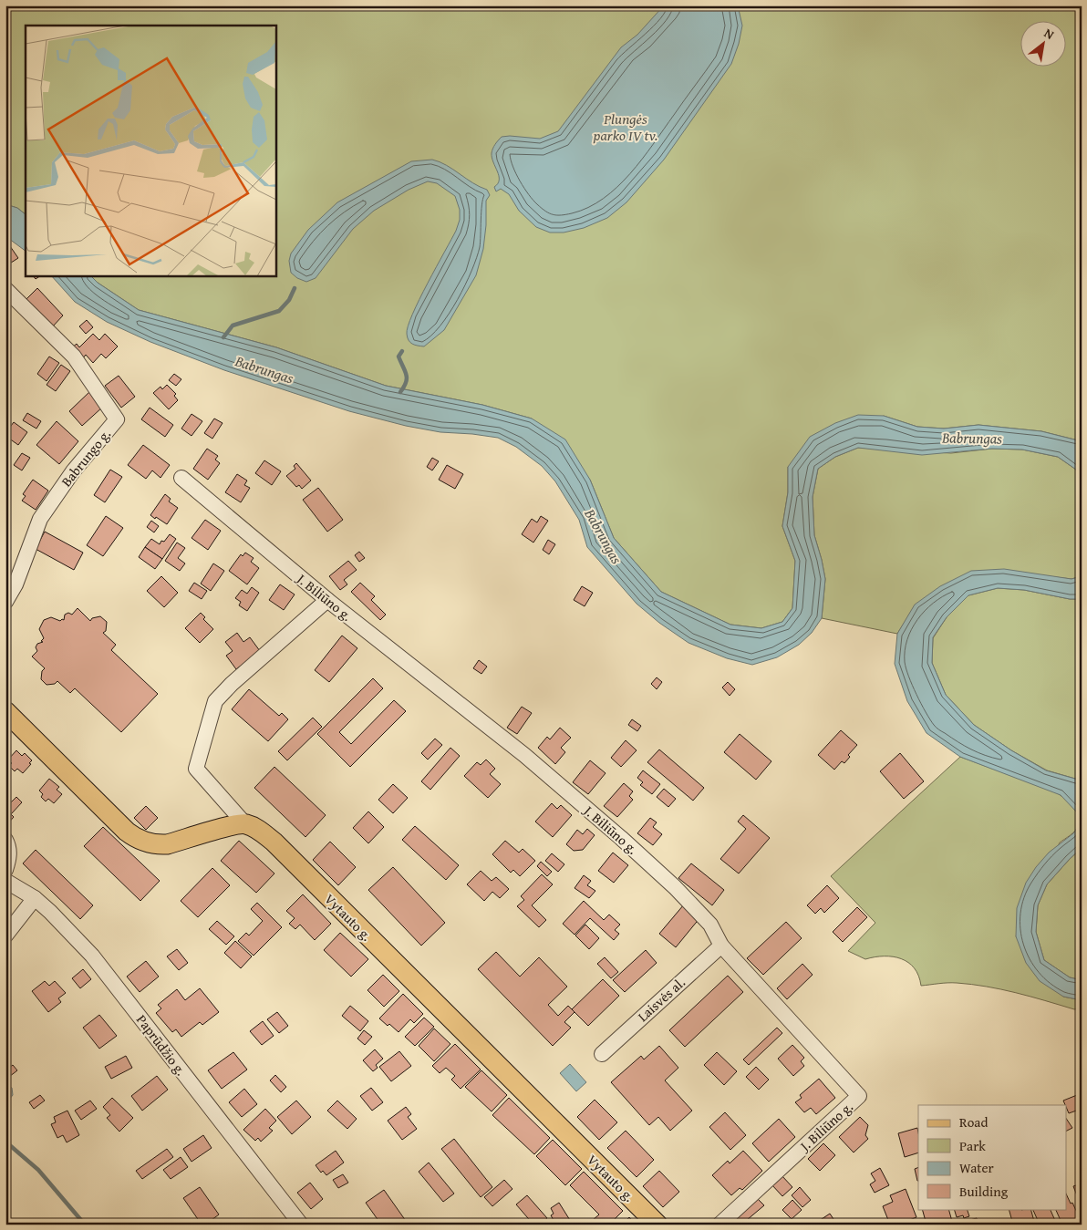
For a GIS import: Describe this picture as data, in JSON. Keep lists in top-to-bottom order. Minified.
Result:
{"streets":{"main road":["Vytauto g."],"street":["Babrungo g.","J. Biliūno g.","Laisvės al.","Paprūdžio g."]},"crossings":[["J. Biliūno g.","Laisvės al."]],"water":["Plungės parko IV tv.","Babrungas"],"legend":["Road","Park","Water","Building"],"north":"top right"}
